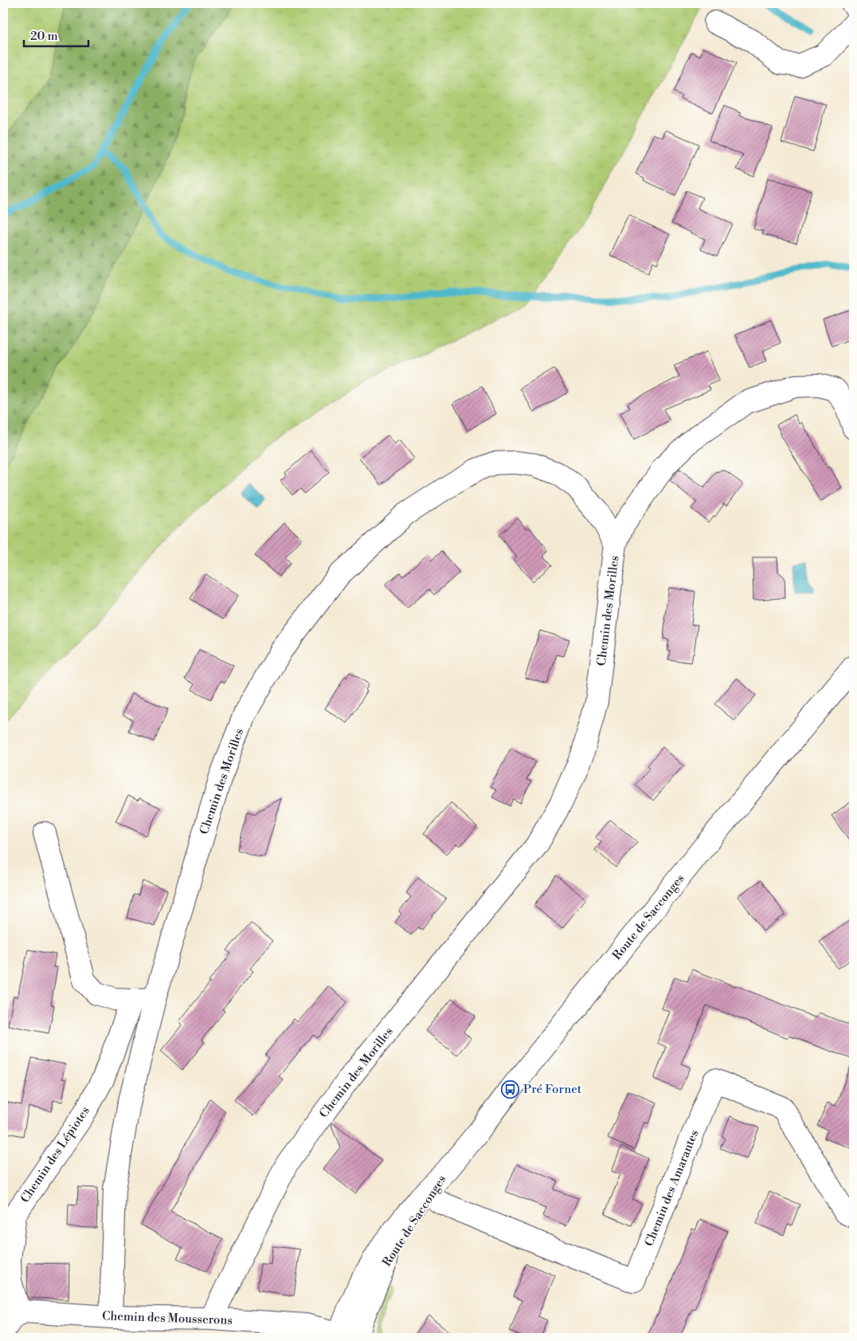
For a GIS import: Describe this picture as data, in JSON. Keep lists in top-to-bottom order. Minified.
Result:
{"streets":{"street":["Chemin des Morilles","Route de Sacconges","Chemin des Lépiotes","Chemin des Amarantes","Chemin des Mousserons"]},"crossings":[["Chemin des Morilles","Chemin des Mousserons"],["Route de Sacconges","Chemin des Amarantes"],["Route de Sacconges","Chemin des Mousserons"],["Chemin des Lépiotes","Chemin des Mousserons"]],"places":{"bus stop":["Pré Fornet"]},"scale_bar":"20 m"}
